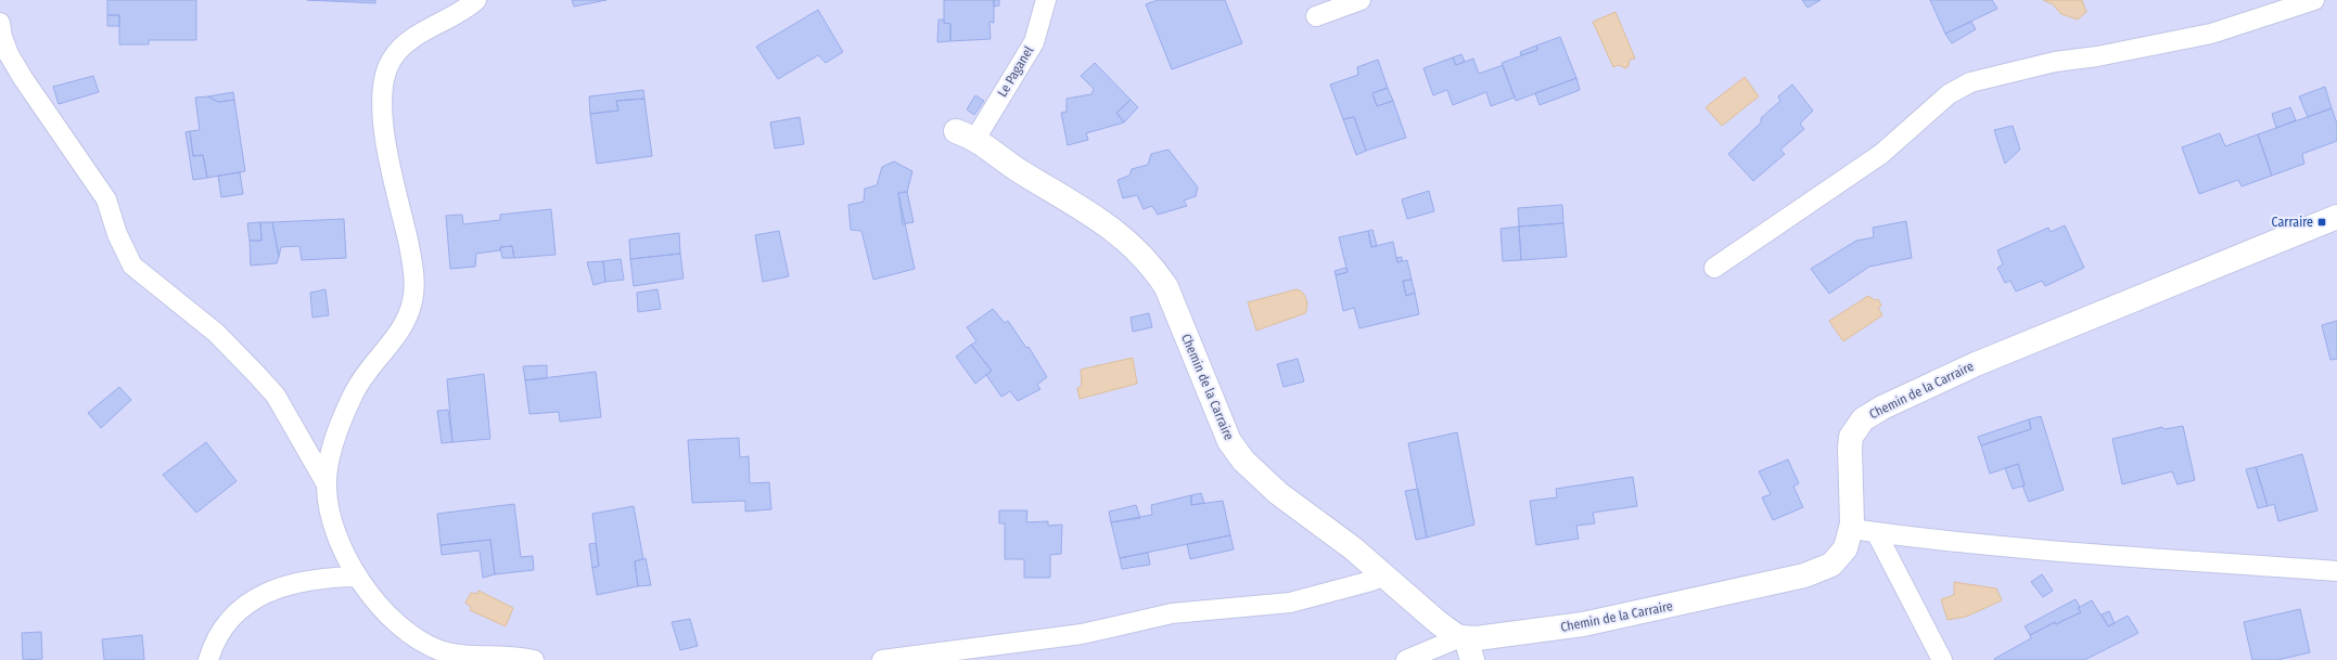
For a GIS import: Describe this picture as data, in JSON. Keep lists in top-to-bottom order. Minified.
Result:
{"streets":{"street":["Chemin de la Carraire"],"lane":["Le Paganel"]},"crossings":[["Le Paganel","Chemin de la Carraire"]],"places":{"transit":["Carraire"]}}
